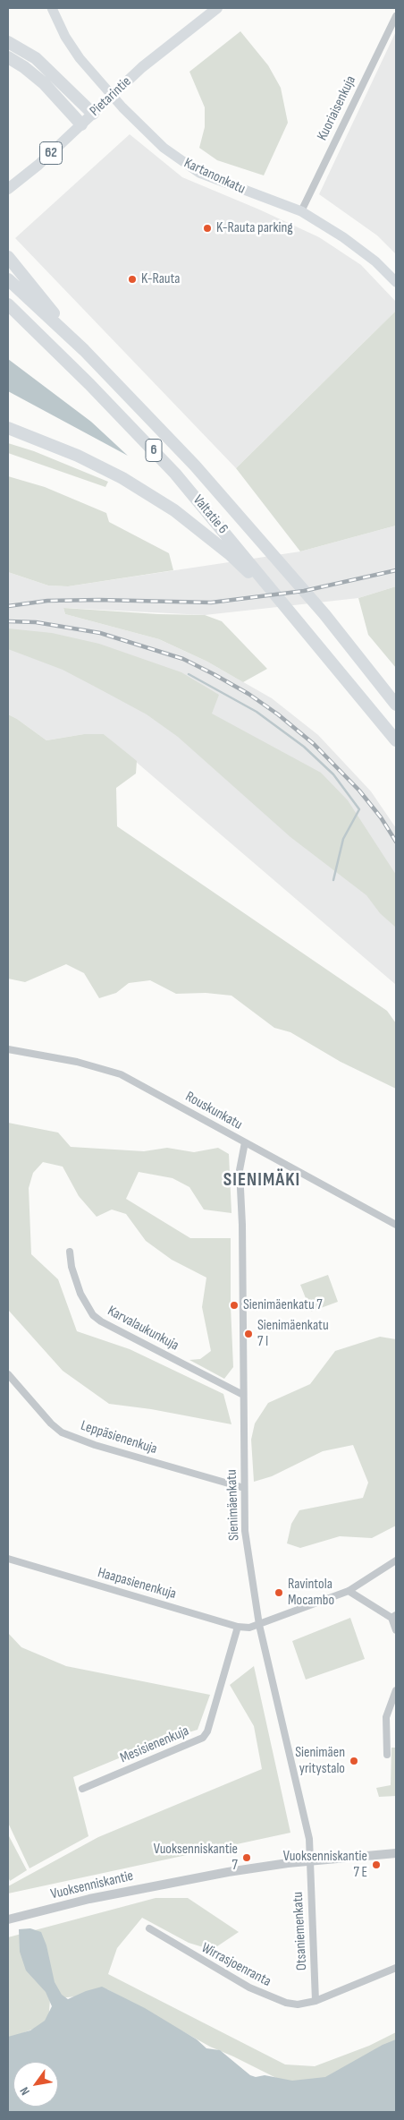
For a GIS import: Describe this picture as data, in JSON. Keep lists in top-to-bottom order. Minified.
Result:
{"streets":{"highway":["6","Valtatie 6"],"main road":["Pietarintie","62","Kartanonkatu"],"street":["Kuoriaisenkuja","Rouskunkatu","Karvalaukunkuja","Leppäsienenkuja","Sienimäenkatu","Haapasienenkuja","Mesisienenkuja","Vuoksenniskantie","Otsaniemenkatu","Wirrasjoenranta"]},"crossings":[["Kuoriaisenkuja","Kartanonkatu"],["Rouskunkatu","Sienimäenkatu"],["Karvalaukunkuja","Sienimäenkatu"],["Leppäsienenkuja","Sienimäenkatu"],["Sienimäenkatu","Haapasienenkuja"],["Sienimäenkatu","Vuoksenniskantie"],["Sienimäenkatu","Otsaniemenkatu"],["Haapasienenkuja","Mesisienenkuja"],["Vuoksenniskantie","Otsaniemenkatu"],["Otsaniemenkatu","Wirrasjoenranta"]],"districts":["SIENIMÄKI"],"places":["K-Rauta parking","K-Rauta","Sienimäenkatu 7","Sienimäenkatu 7 I","Ravintola Mocambo","Sienimäen yritystalo","Vuoksenniskantie 7","Vuoksenniskantie 7 E"],"north":"bottom left"}
